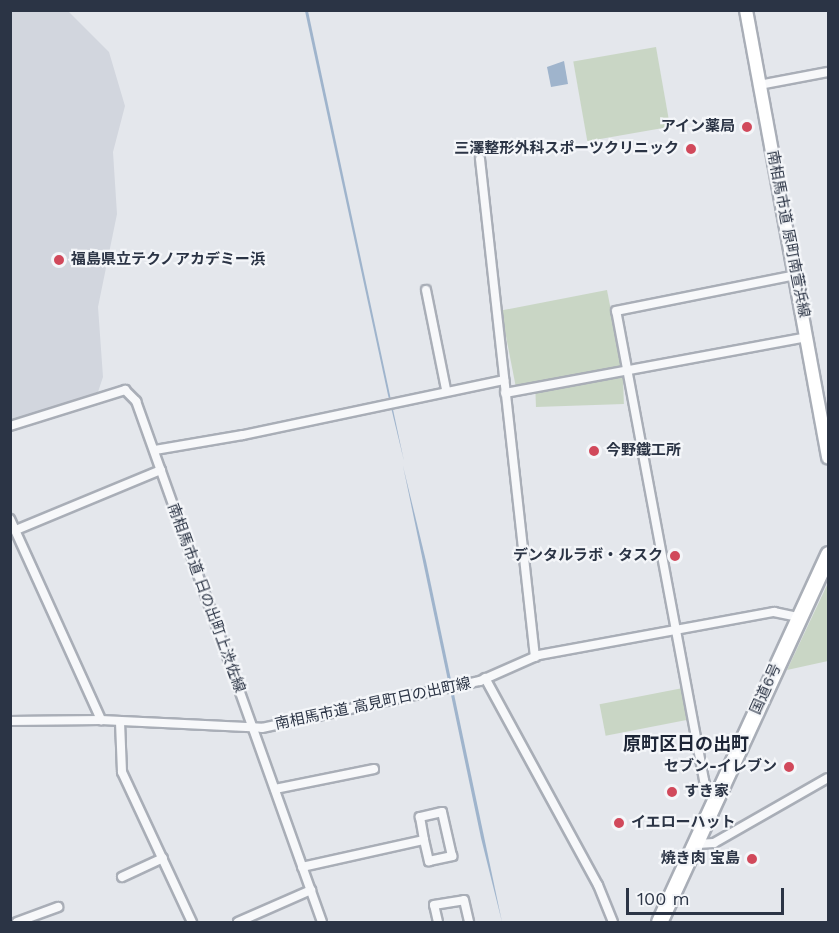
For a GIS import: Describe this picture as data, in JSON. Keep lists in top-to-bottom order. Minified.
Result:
{"streets":{"highway":["国道6号"],"street":["南相馬市道 原町南萱浜線","南相馬市道 日の出町上渋佐線","南相馬市道 高見町日の出町線"]},"crossings":[["南相馬市道 日の出町上渋佐線","南相馬市道 高見町日の出町線"],["国道6号","南相馬市道 高見町日の出町線"]],"districts":["原町区日の出町"],"places":["アイン薬局","三澤整形外科スポーツクリニック","福島県立テクノアカデミー浜","今野鐵工所","デンタルラボ・タスク","セブン-イレブン","すき家","イエローハット","焼き肉 宝島"],"scale_bar":"100 m"}
